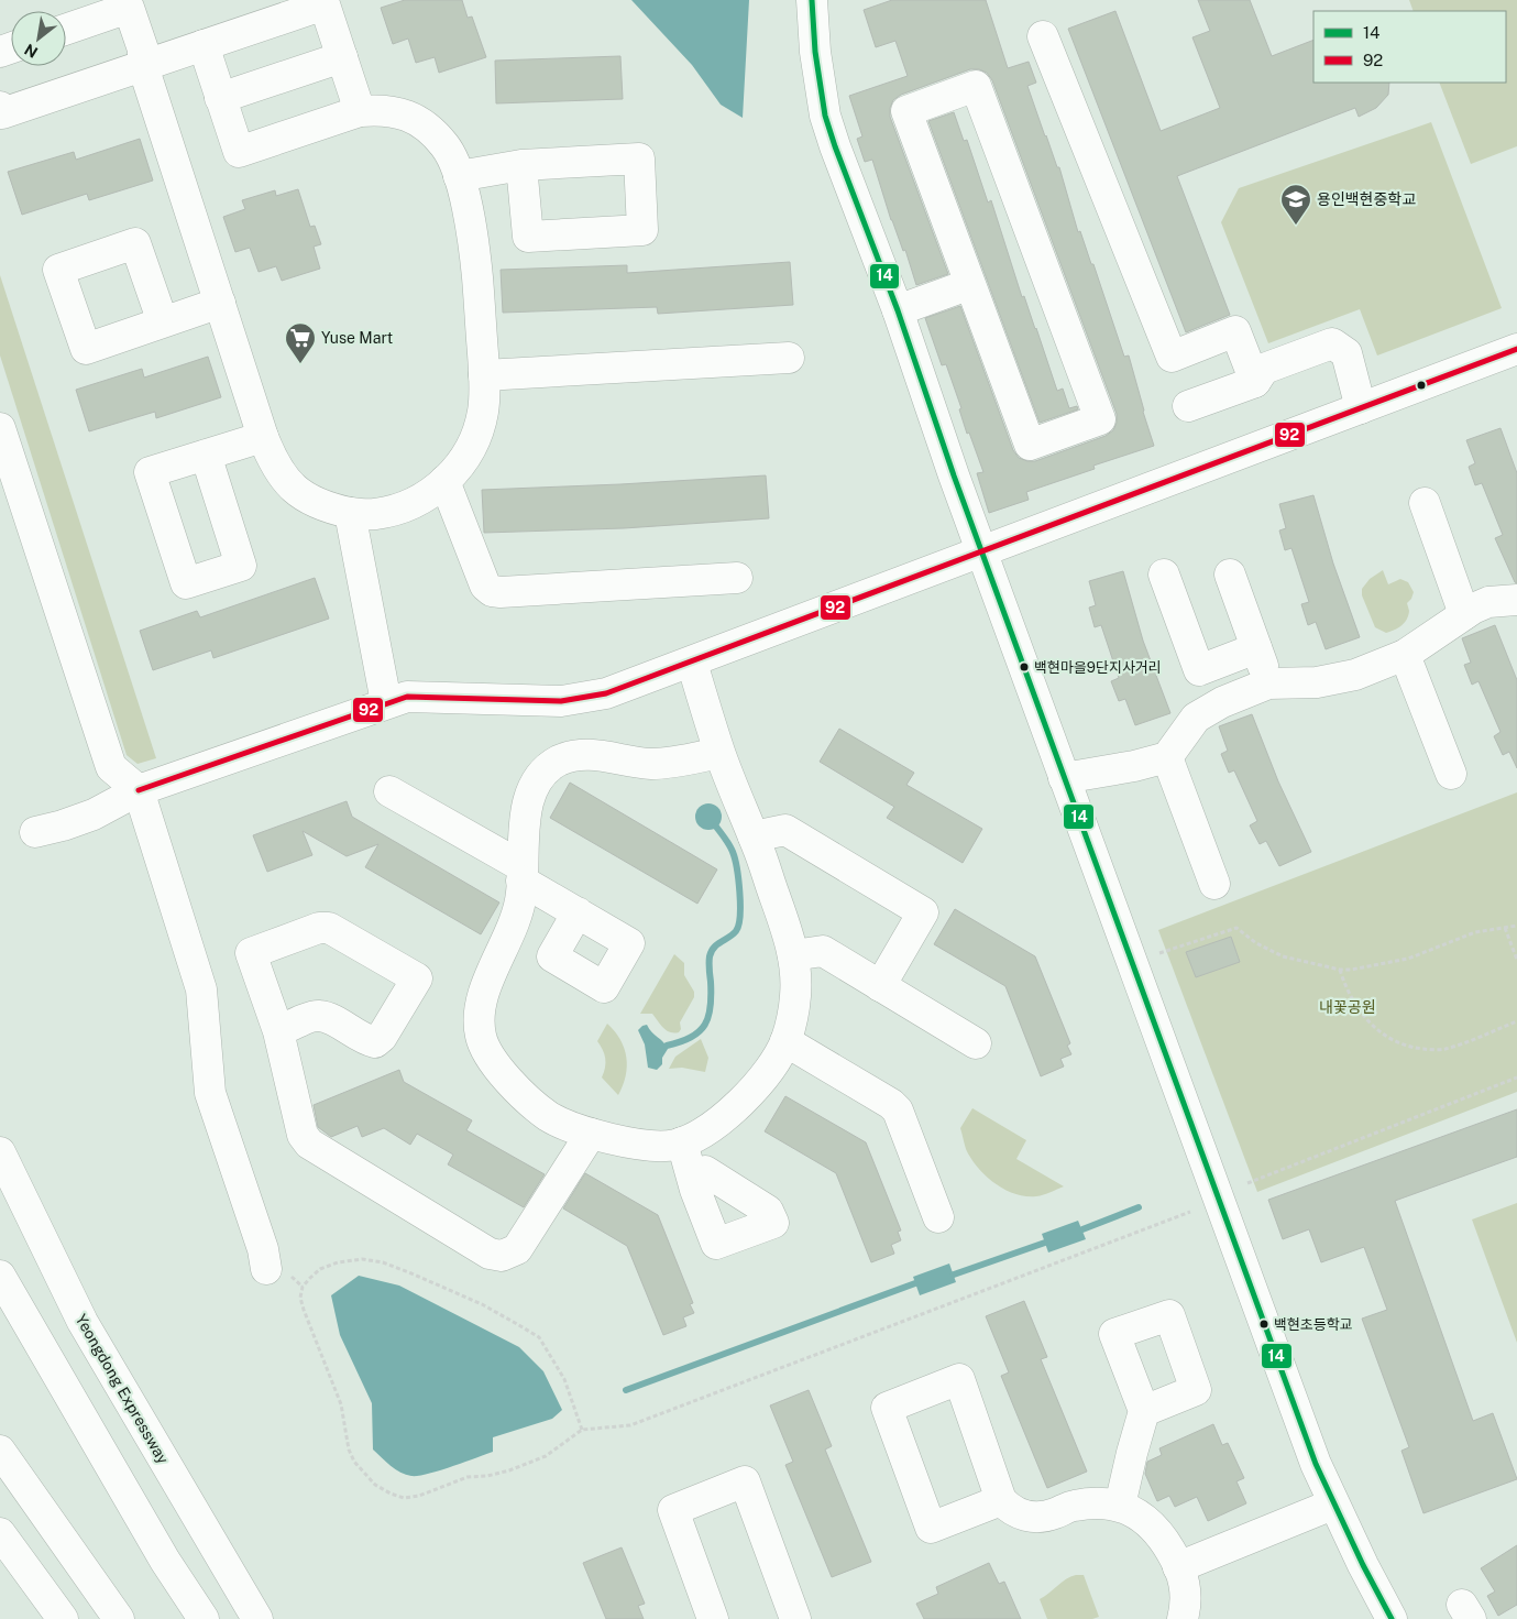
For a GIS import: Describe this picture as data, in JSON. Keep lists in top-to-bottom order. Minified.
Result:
{"streets":{"main road":["Yeongdong Expressway"]},"parks":["내꽃공원"],"places":{"school or university":["용인백현중학교"],"supermarket":["Yuse Mart"],"other":["백현마을9단지사거리","백현초등학교"]},"lines":["transit line 14","transit line 92"],"legend":["14","92"],"north":"bottom left"}
